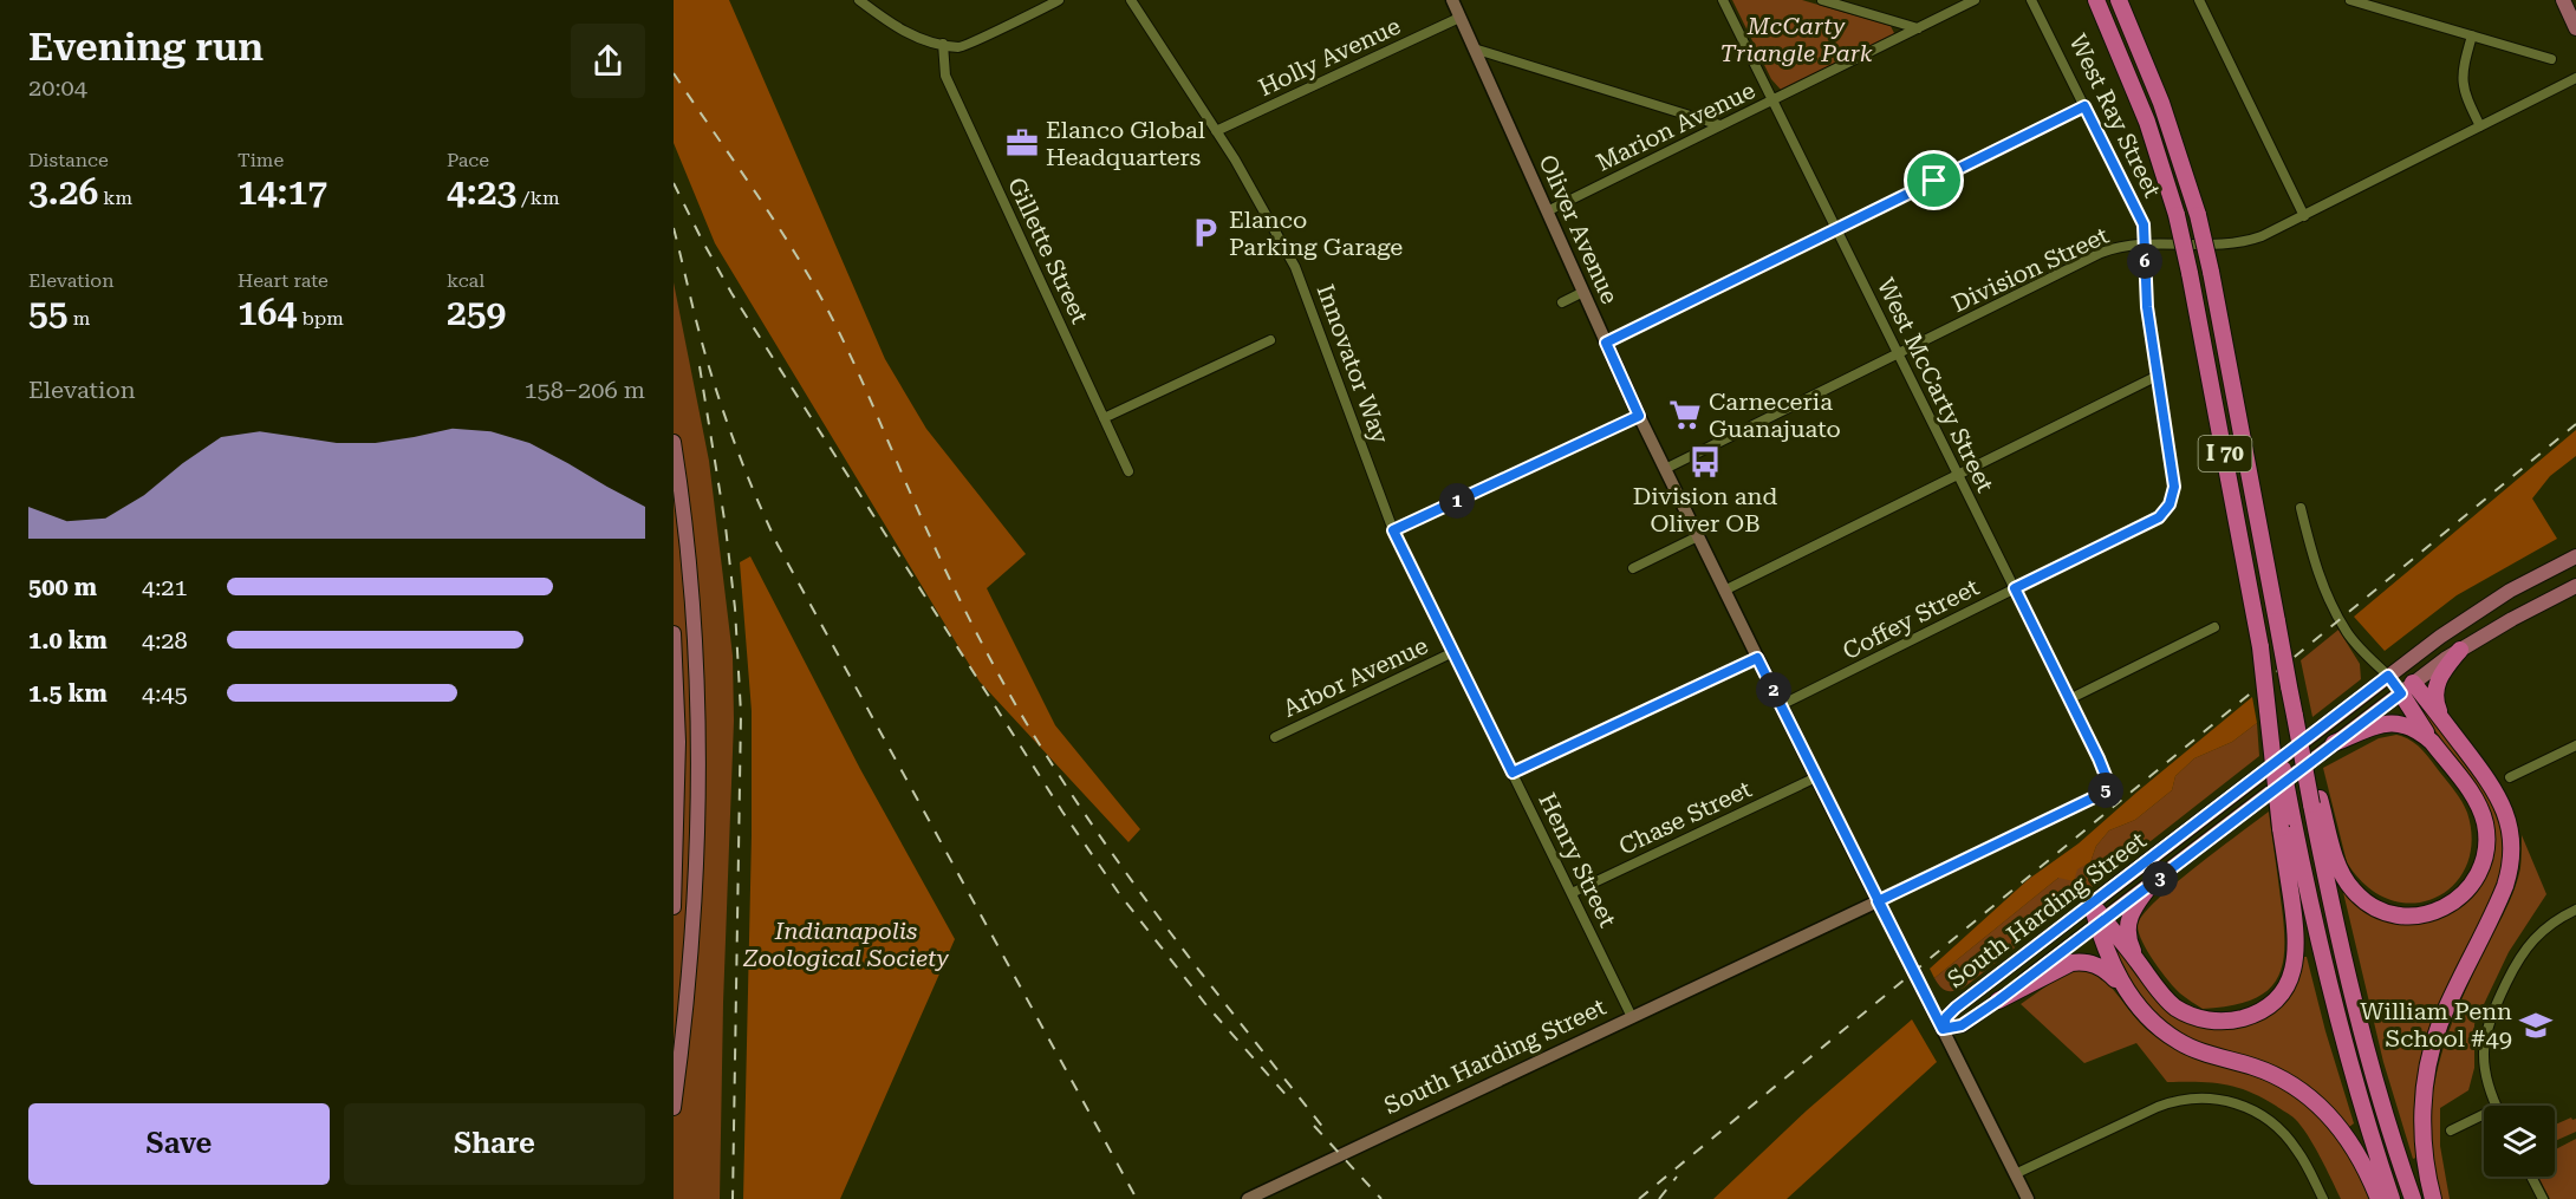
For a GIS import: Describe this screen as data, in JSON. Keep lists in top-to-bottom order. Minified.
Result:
{"streets":{"highway":["I 70"],"main road":["South Harding Street"],"street":["Holly Avenue","West Ray Street","Marion Avenue","Oliver Avenue","Gillette Street","Division Street","Innovator Way","West McCarty Street","Coffey Street","Arbor Avenue","Chase Street","Henry Street"]},"crossings":[["Holly Avenue","Oliver Avenue"],["Holly Avenue","Innovator Way"],["West Ray Street","Division Street"],["West Ray Street","Coffey Street"],["Marion Avenue","Oliver Avenue"],["Marion Avenue","West McCarty Street"],["Oliver Avenue","Division Street"],["Oliver Avenue","Coffey Street"],["Oliver Avenue","Chase Street"],["Oliver Avenue","South Harding Street"],["Division Street","West McCarty Street"],["Innovator Way","Henry Street"],["West McCarty Street","Coffey Street"],["West McCarty Street","South Harding Street"],["Arbor Avenue","Henry Street"],["Chase Street","Henry Street"],["Henry Street","South Harding Street"]],"parks":["McCarty Triangle Park","Indianapolis Zoological Society"],"places":{"office":["Elanco Global Headquarters"],"parking":["Elanco Parking Garage"],"supermarket":["Carneceria Guanajuato"],"bus stop":["Division and Oliver OB"],"school or university":["William Penn School #49"]},"page":{"heading":["Evening run","20:04"],"stats":[["Distance","3.26 km"],["Time","14:17"],["Pace","4:23 /km"],["Elevation","55 m"],["Heart rate","164 bpm"],["kcal","259"]],"pins":["6","1","2","5","3"],"chart":["Elevation","158–206 m"],"list":[{"name":"500 m","note":"4:21"},{"name":"1.0 km","note":"4:28"},{"name":"1.5 km","note":"4:45"}],"buttons":["Save","Share"]}}
